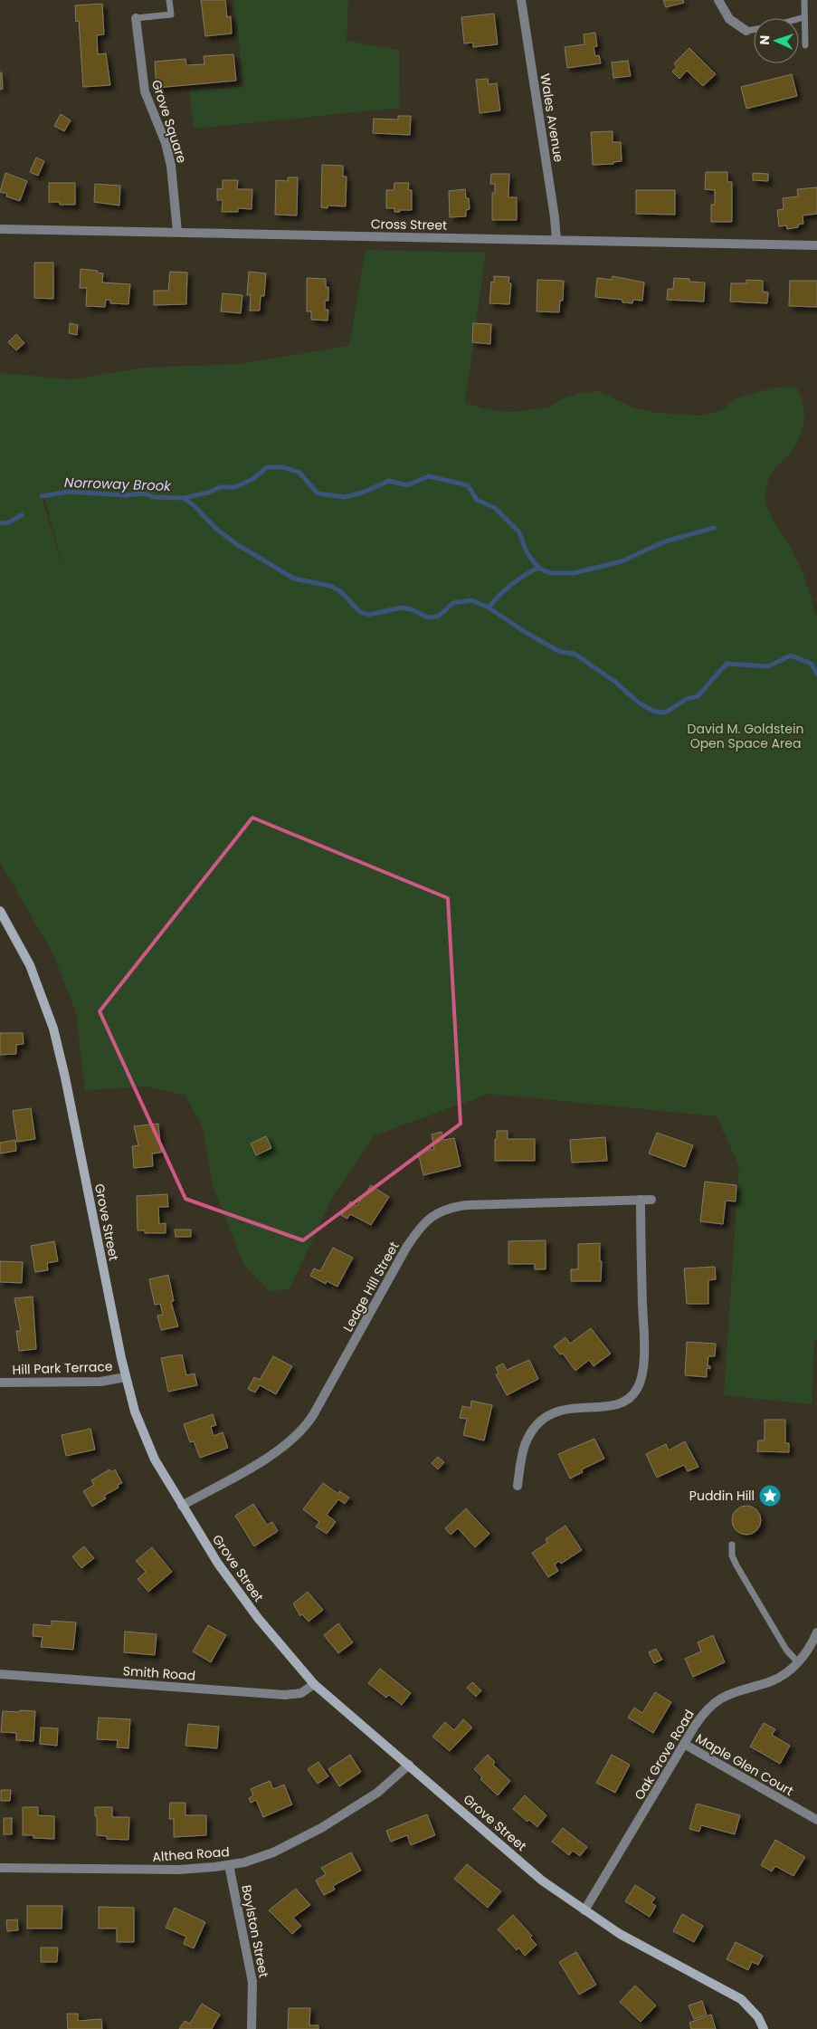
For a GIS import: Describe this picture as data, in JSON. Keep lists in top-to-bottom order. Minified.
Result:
{"streets":{"street":["Wales Avenue","Grove Square","Cross Street","Grove Street","Ledge Hill Street","Hill Park Terrace","Smith Road","Oak Grove Road","Maple Glen Court","Althea Road","Boylston Street"]},"crossings":[["Wales Avenue","Cross Street"],["Grove Square","Cross Street"],["Grove Street","Ledge Hill Street"],["Grove Street","Hill Park Terrace"],["Grove Street","Smith Road"],["Grove Street","Oak Grove Road"],["Grove Street","Althea Road"],["Oak Grove Road","Maple Glen Court"],["Althea Road","Boylston Street"]],"water":["Norroway Brook"],"parks":["David M. Goldstein Open Space Area"],"places":{"place":["Puddin Hill"]},"north":"left"}
